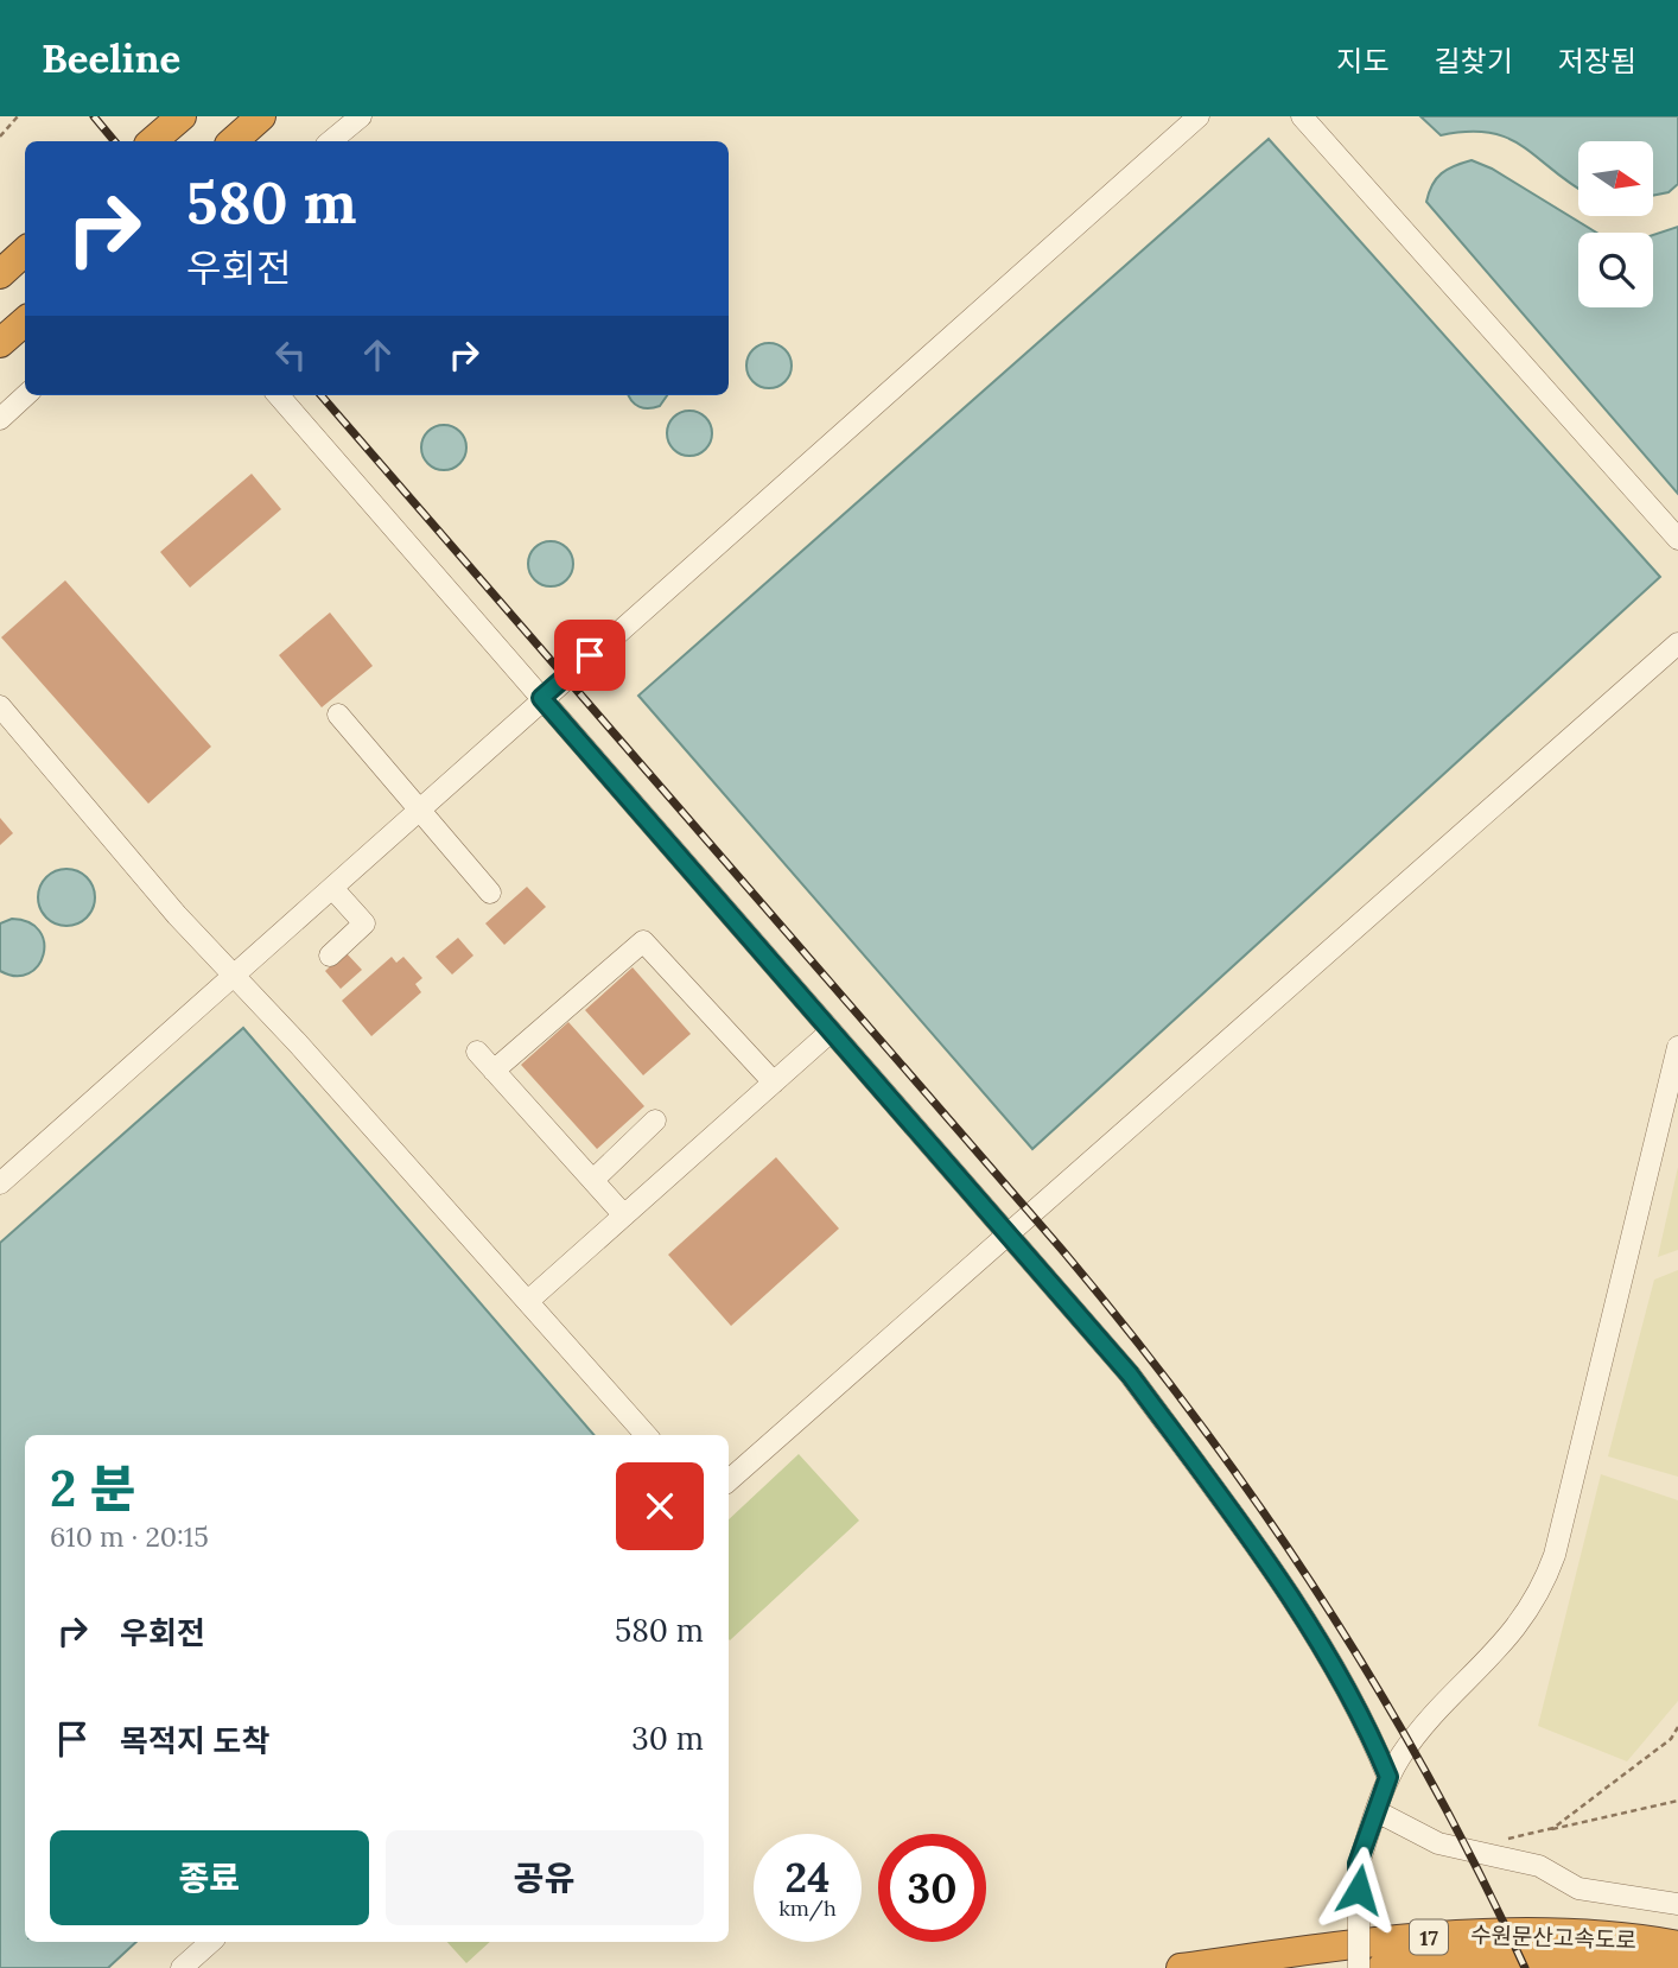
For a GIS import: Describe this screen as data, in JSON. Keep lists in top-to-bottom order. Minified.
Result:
{"streets":{"highway":["17","수원문산고속도로"]},"north":"right","page":{"header":"Beeline","nav":["지도","길찾기","저장됨"],"turn":["580 m","우회전"],"heading":["2 분","610 m · 20:15"],"list":[{"name":"우회전","value":"580 m"},{"name":"목적지 도착","value":"30 m"}],"buttons":["종료","공유"],"speed":"24 km/h","limit":"30"}}
